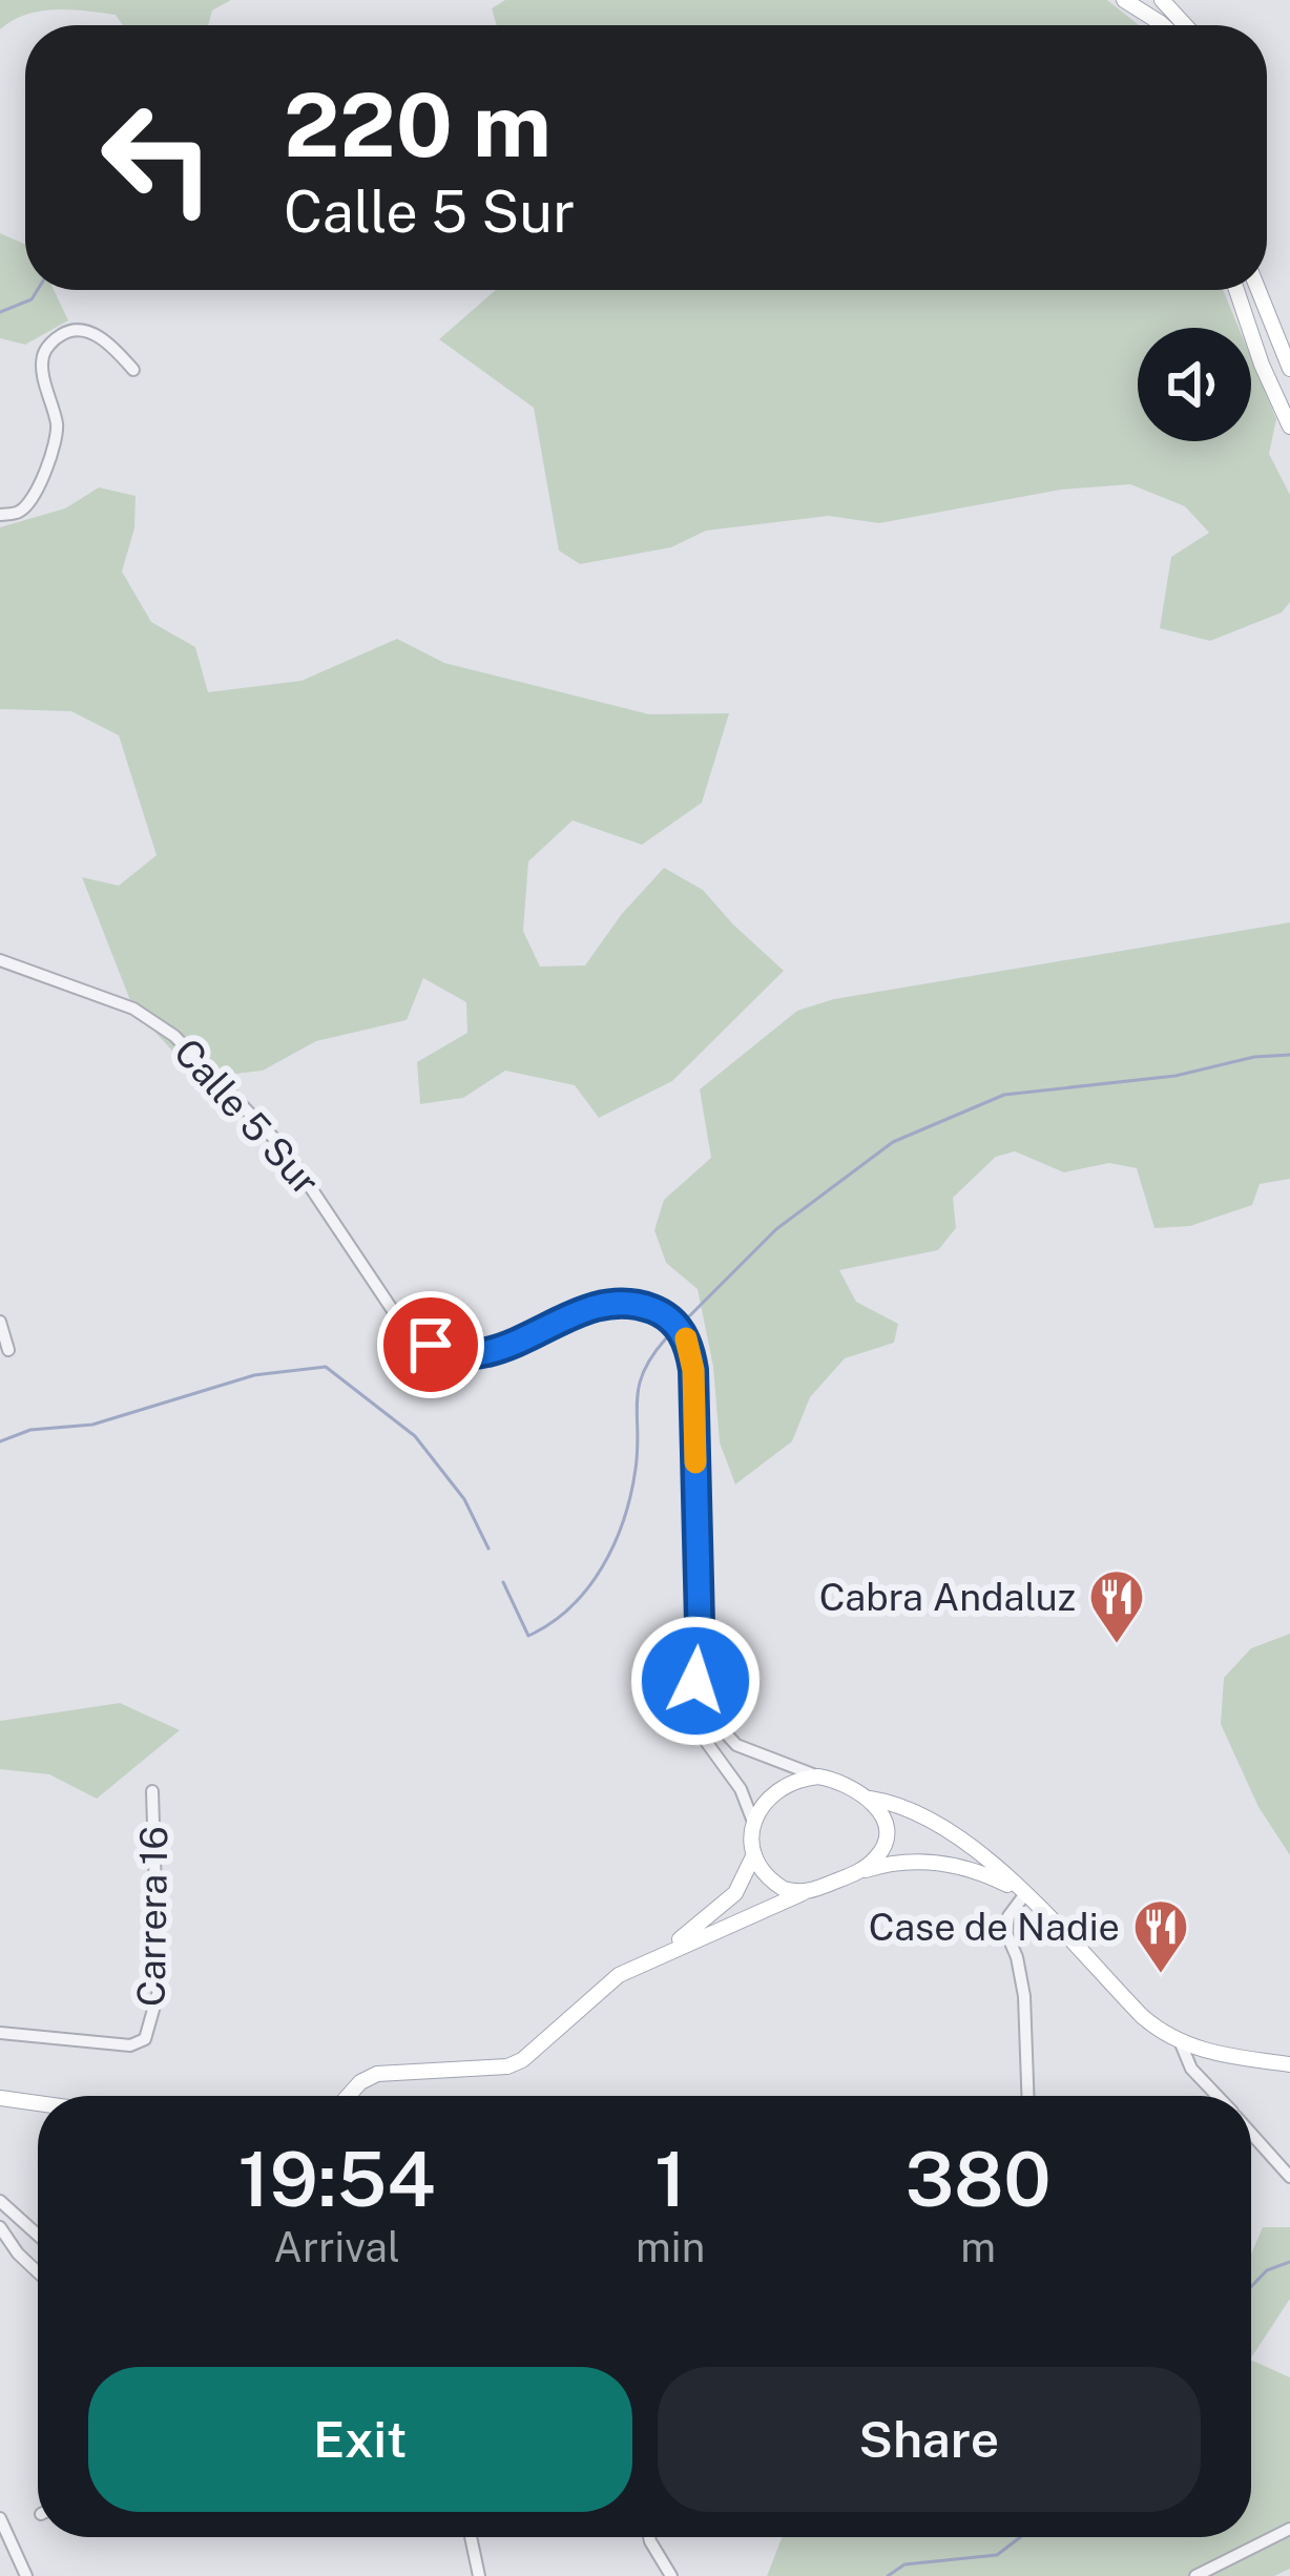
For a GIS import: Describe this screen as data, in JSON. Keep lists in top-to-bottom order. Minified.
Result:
{"streets":{"street":["Calle 5 Sur","Carrera 16"]},"places":{"restaurant":["Cabra Andaluz","Case de Nadie"]},"page":{"turn":["220 m","Calle 5 Sur"],"eta":["19:54","Arrival","1","min","380","m"],"buttons":["Exit","Share"]}}
